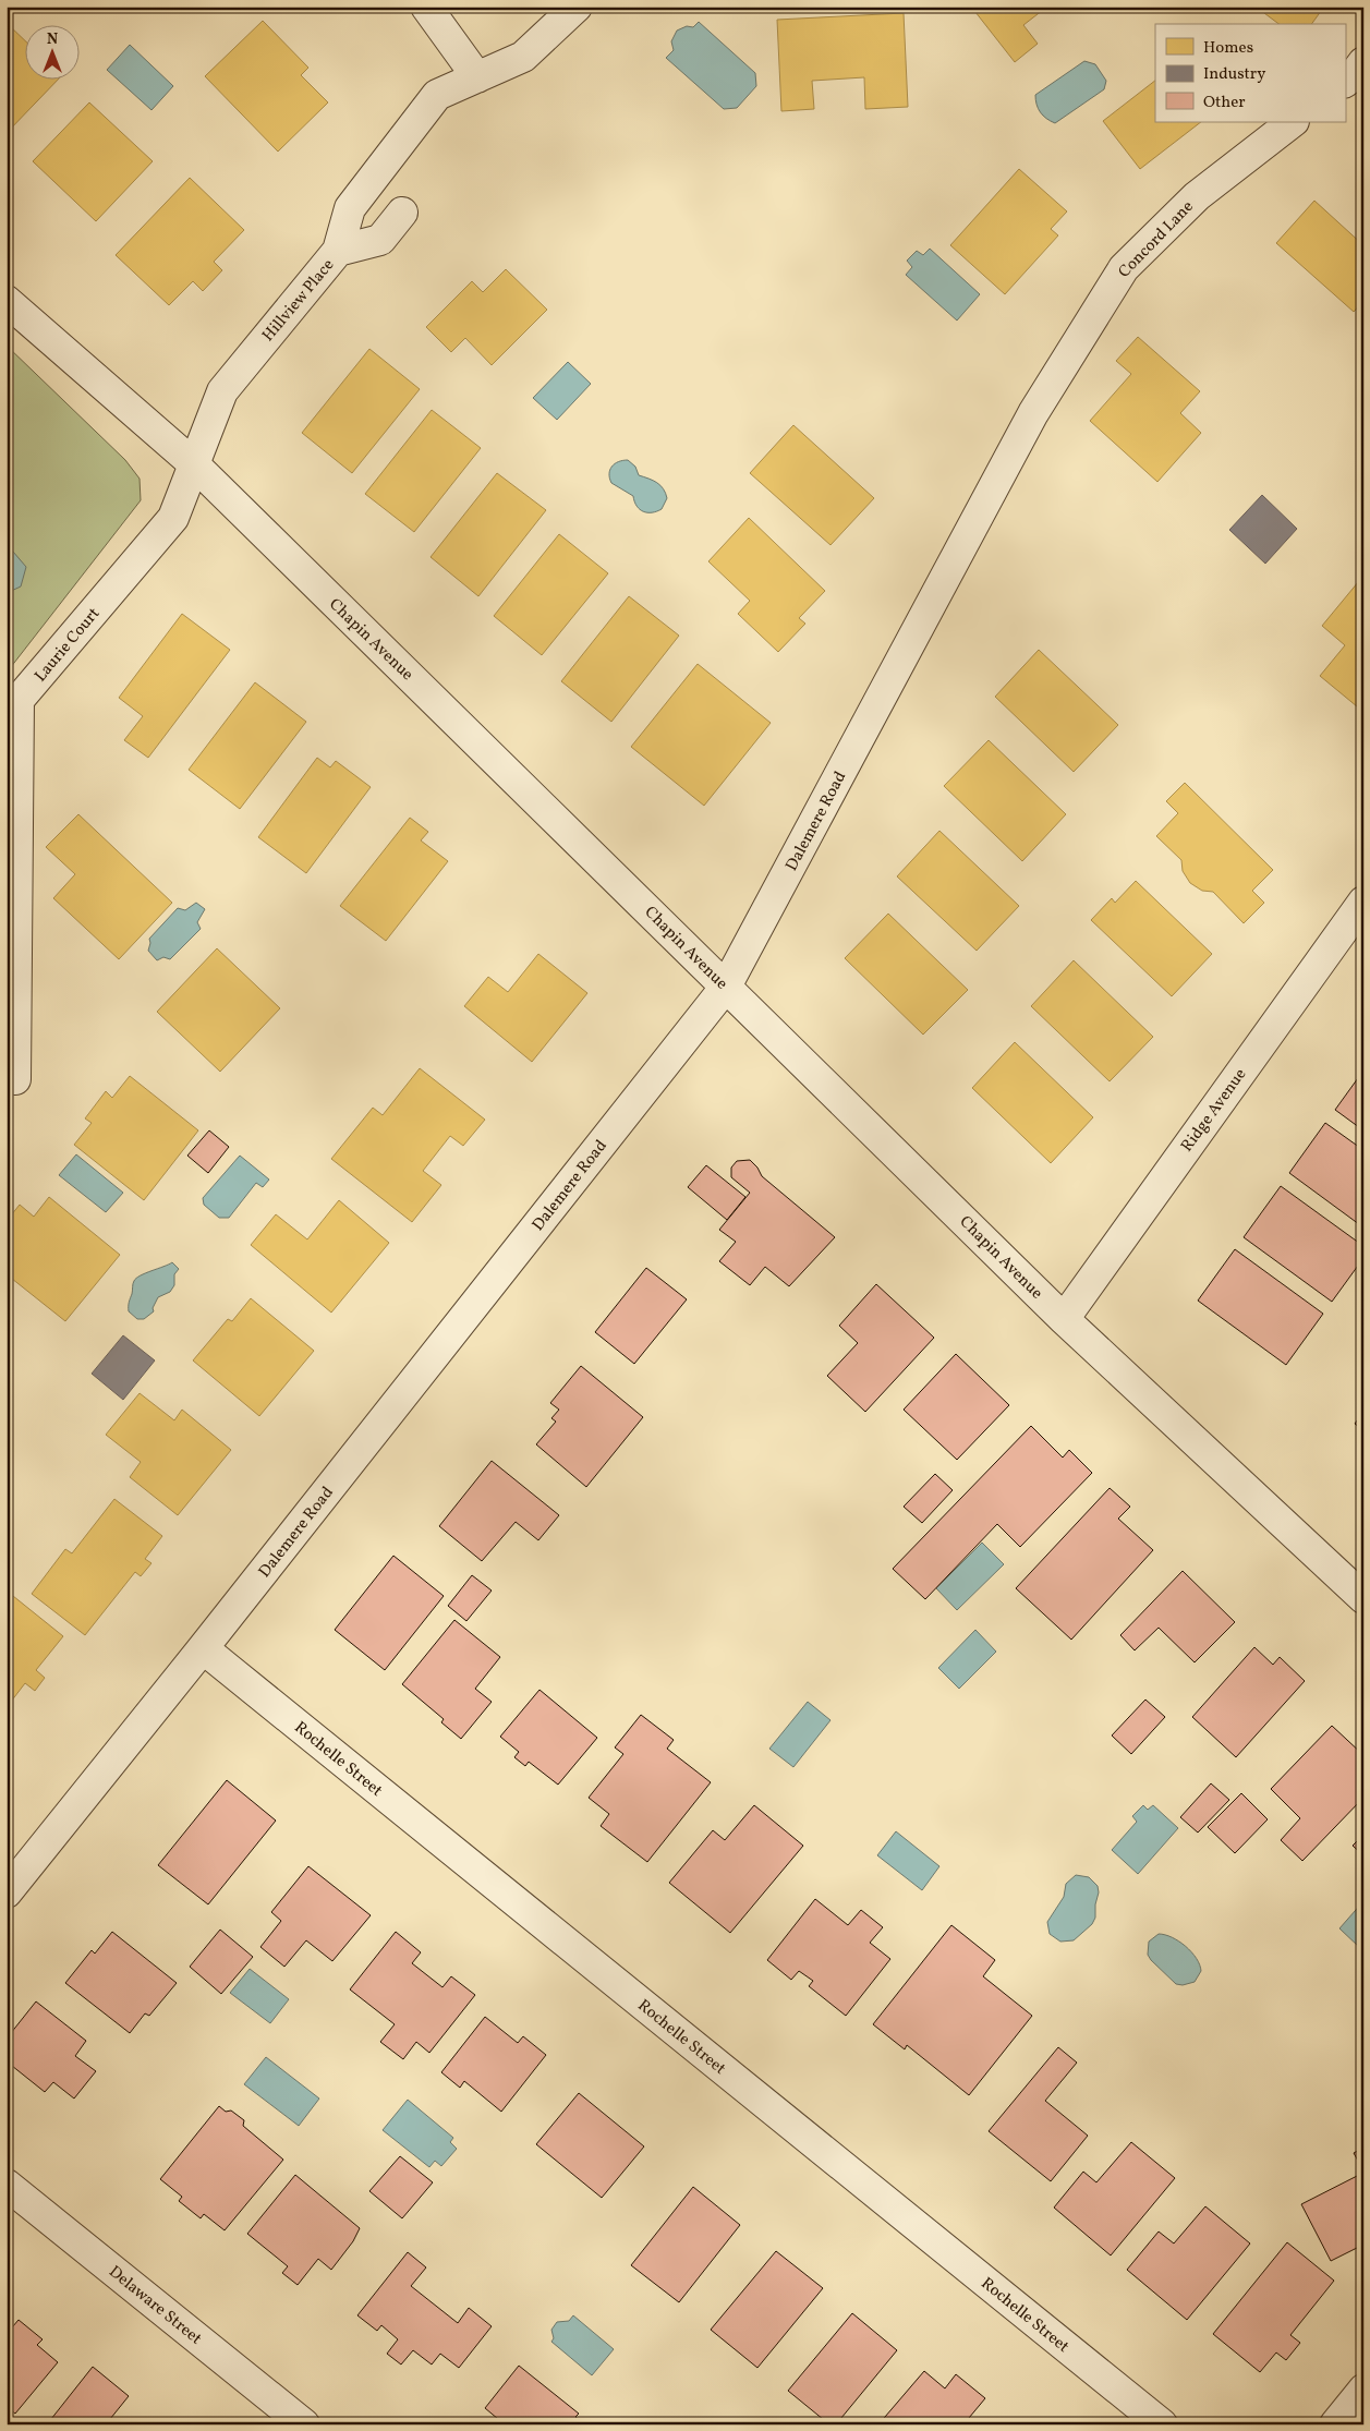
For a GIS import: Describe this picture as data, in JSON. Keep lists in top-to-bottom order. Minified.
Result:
{"streets":{"street":["Concord Lane","Hillview Place","Chapin Avenue","Laurie Court","Dalemere Road","Ridge Avenue","Rochelle Street","Delaware Street"]},"crossings":[["Concord Lane","Dalemere Road"],["Hillview Place","Chapin Avenue"],["Hillview Place","Laurie Court"],["Chapin Avenue","Laurie Court"],["Chapin Avenue","Dalemere Road"],["Chapin Avenue","Ridge Avenue"],["Dalemere Road","Rochelle Street"]],"legend":["Homes","Industry","Other"],"north":"top"}
